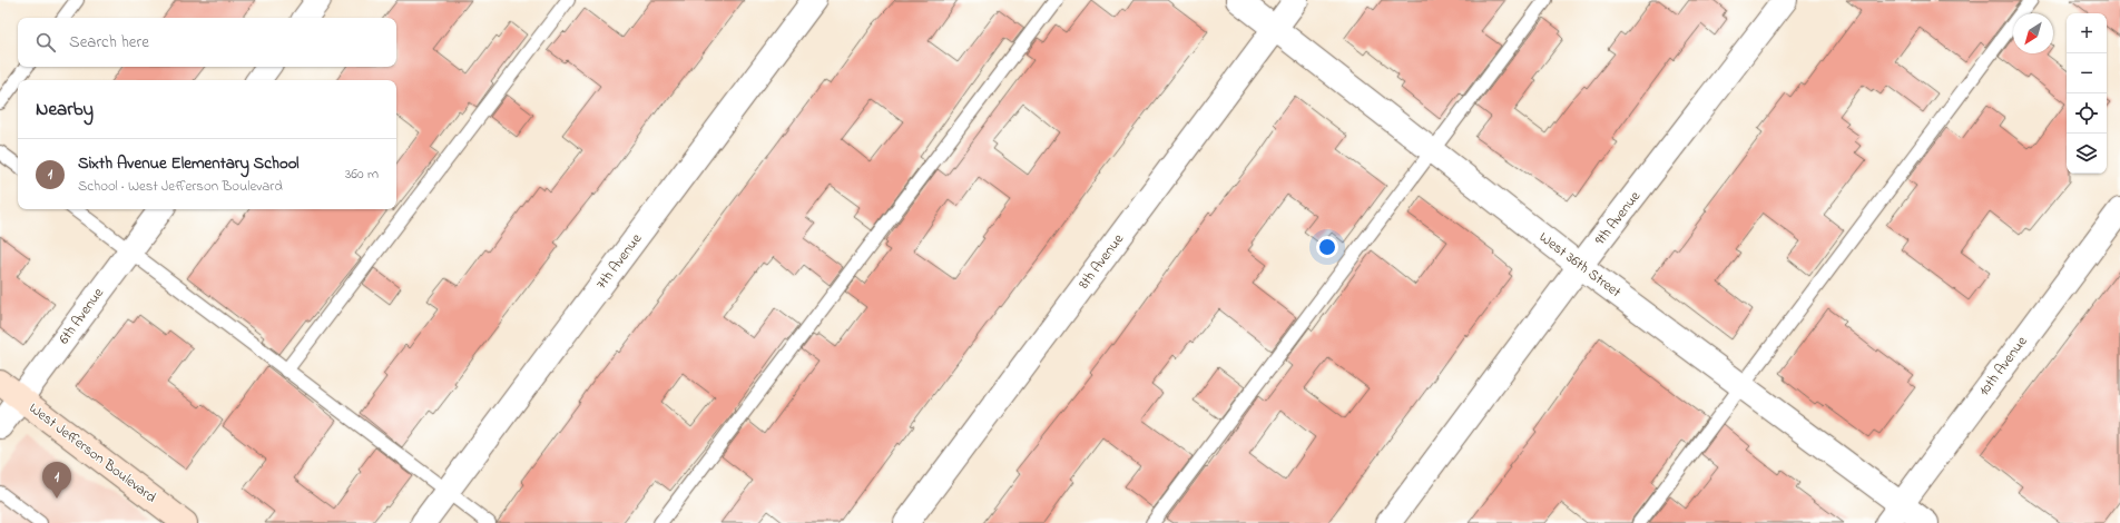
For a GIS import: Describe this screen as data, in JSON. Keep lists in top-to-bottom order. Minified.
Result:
{"streets":{"main road":["West Jefferson Boulevard"],"street":["9th Avenue","7th Avenue","8th Avenue","West 36th Street","6th Avenue","10th Avenue"]},"crossings":[["9th Avenue","West 36th Street"],["8th Avenue","West 36th Street"],["West 36th Street","10th Avenue"],["6th Avenue","West Jefferson Boulevard"]],"north":"bottom left","page":{"map_buttons":["+","−"],"search":"Search here","heading":"Nearby","list":[{"mark":"1","name":"Sixth Avenue Elementary School","note":"School · West Jefferson Boulevard","value":"360 m"}],"pins":"1"}}
